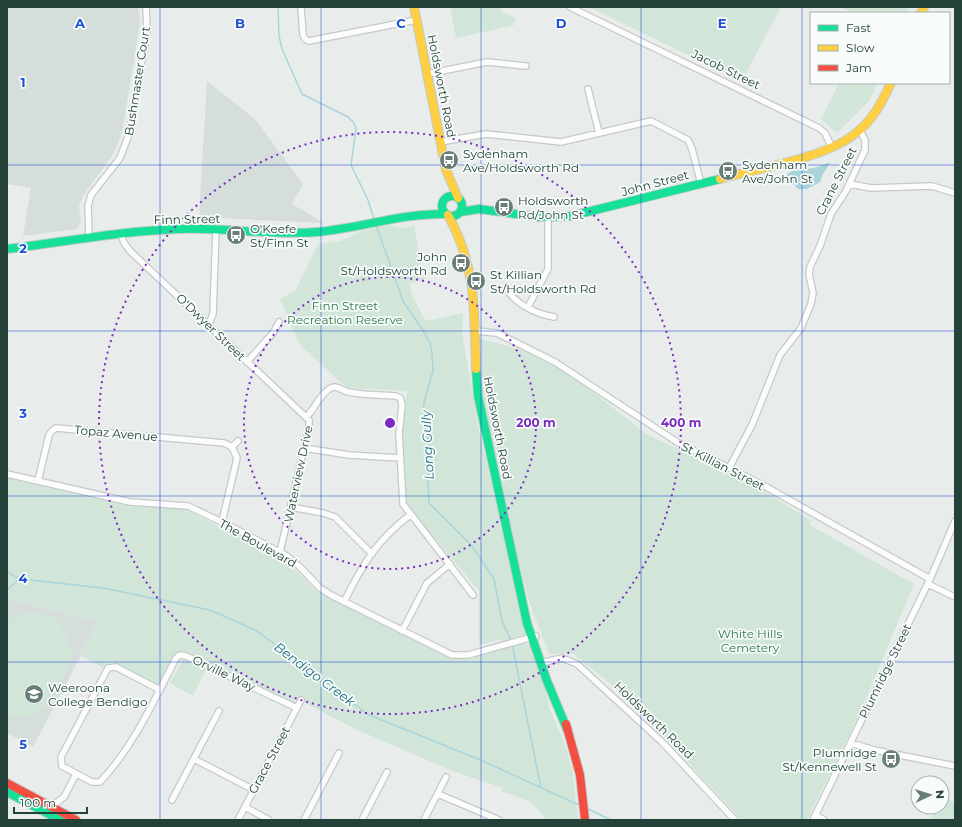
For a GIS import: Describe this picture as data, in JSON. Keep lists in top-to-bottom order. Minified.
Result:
{"streets":{"main road":["Holdsworth Road","Crane Street","John Street","Finn Street"],"street":["Jacob Street","Bushmaster Court","O'Dwyer Street","Topaz Avenue","St Killian Street","Waterview Drive","The Boulevard","Plumridge Street","Orville Way","Grace Street"]},"crossings":[["Jacob Street","John Street"],["Bushmaster Court","Finn Street"],["Holdsworth Road","John Street"],["Holdsworth Road","Finn Street"],["Holdsworth Road","St Killian Street"],["Holdsworth Road","The Boulevard"],["Crane Street","St Killian Street"],["John Street","Finn Street"],["Finn Street","O'Dwyer Street"],["O'Dwyer Street","Waterview Drive"],["Topaz Avenue","The Boulevard"],["St Killian Street","Plumridge Street"],["Waterview Drive","The Boulevard"],["Orville Way","Grace Street"]],"water":["Long Gully","Bendigo Creek"],"parks":["Finn Street Recreation Reserve","White Hills Cemetery"],"places":{"bus stop":["Sydenham Ave/Holdsworth Rd","Sydenham Ave/John St","Holdsworth Rd/John St","O'Keefe St/Finn St","John St/Holdsworth Rd","St Killian St/Holdsworth Rd","Plumridge St/Kennewell St"],"school or university":["Weeroona College Bendigo"]},"legend":["Fast","Slow","Jam"],"scale_bar":"100 m","north":"right","grid":{"columns":["A","B","C","D","E"],"rows":["1","2","3","4","5"]},"rings":["200 m","400 m"]}
